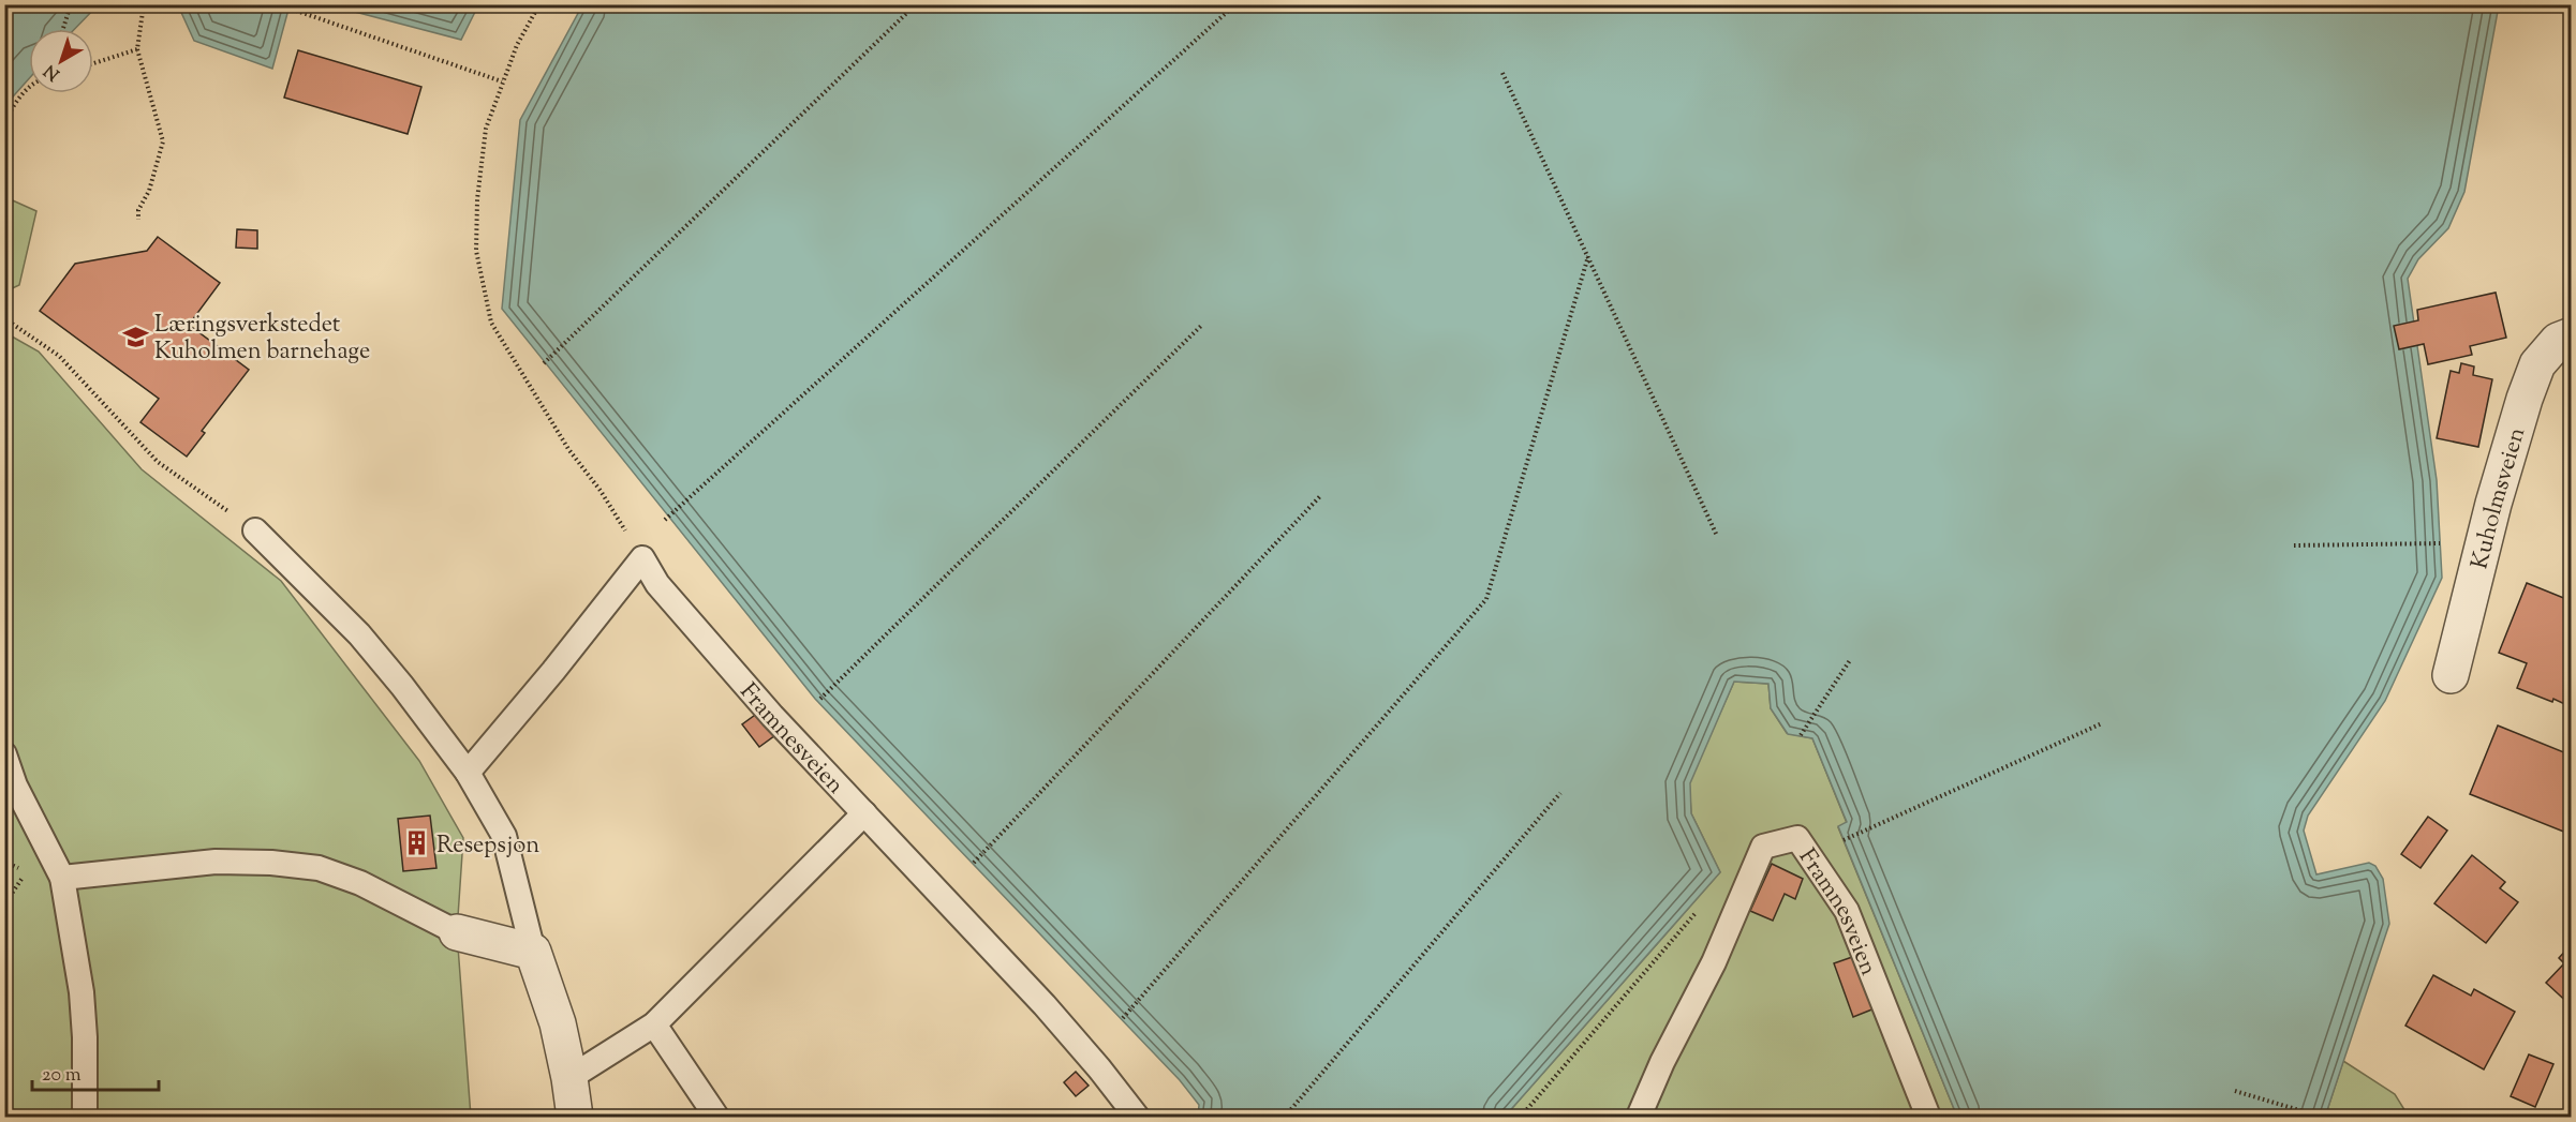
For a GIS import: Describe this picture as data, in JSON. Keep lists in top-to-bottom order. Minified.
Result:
{"streets":{"street":["Kuholmsveien"],"lane":["Framnesveien"]},"places":{"school or university":["Læringsverkstedet Kuholmen barnehage"],"building":["Resepsjon"]},"scale_bar":"20 m","north":"bottom left"}
